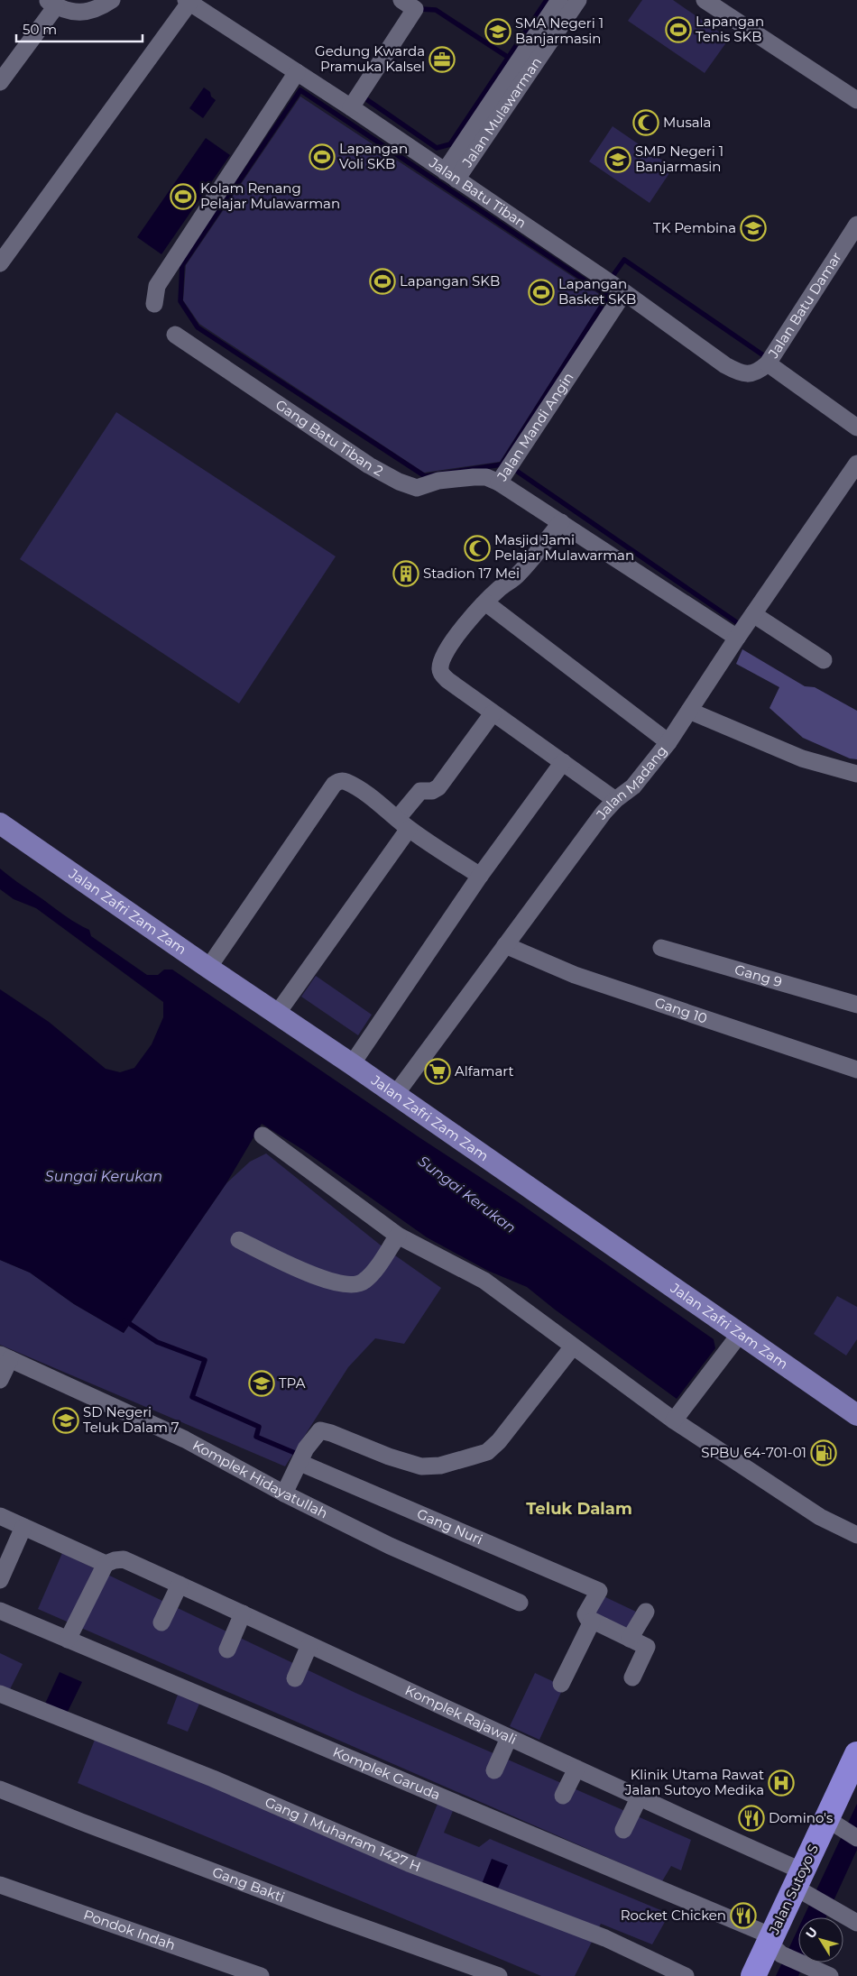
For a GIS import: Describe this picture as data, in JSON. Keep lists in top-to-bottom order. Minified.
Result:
{"streets":{"highway":["Jalan Sutoyo S"],"main road":["Jalan Zafri Zam Zam"],"street":["Jalan Mulawarman","Jalan Batu Tiban","Jalan Batu Damar","Jalan Mandi Angin","Gang Batu Tiban 2","Jalan Madang","Gang 9","Gang 10","Komplek Hidayatullah","Gang Nuri","Komplek Rajawali","Komplek Garuda","Gang 1 Muharram 1427 H","Gang Bakti","Pondok Indah"]},"crossings":[["Jalan Mulawarman","Jalan Batu Tiban"],["Jalan Batu Tiban","Jalan Batu Damar"],["Jalan Batu Tiban","Jalan Mandi Angin"],["Jalan Mandi Angin","Gang Batu Tiban 2"],["Jalan Mandi Angin","Jalan Madang"],["Jalan Madang","Jalan Zafri Zam Zam"],["Jalan Madang","Gang 10"],["Komplek Rajawali","Jalan Sutoyo S"],["Komplek Garuda","Jalan Sutoyo S"]],"districts":["Teluk Dalam"],"water":["Sungai Kerukan"],"places":{"sports":["Lapangan Tenis SKB","Lapangan Voli SKB","Kolam Renang Pelajar Mulawarman","Lapangan SKB","Lapangan Basket SKB"],"school or university":["SMA Negeri 1 Banjarmasin","SMP Negeri 1 Banjarmasin","TK Pembina","TPA","SD Negeri Teluk Dalam 7"],"office":["Gedung Kwarda Pramuka Kalsel"],"mosque":["Musala","Masjid Jami Pelajar Mulawarman"],"building":["Stadion 17 Mei"],"supermarket":["Alfamart"],"fuel station":["SPBU 64-701-01"],"hospital":["Klinik Utama Rawat Jalan Sutoyo Medika"],"restaurant":["Domino's","Rocket Chicken"]},"scale_bar":"50 m","north":"top left"}
